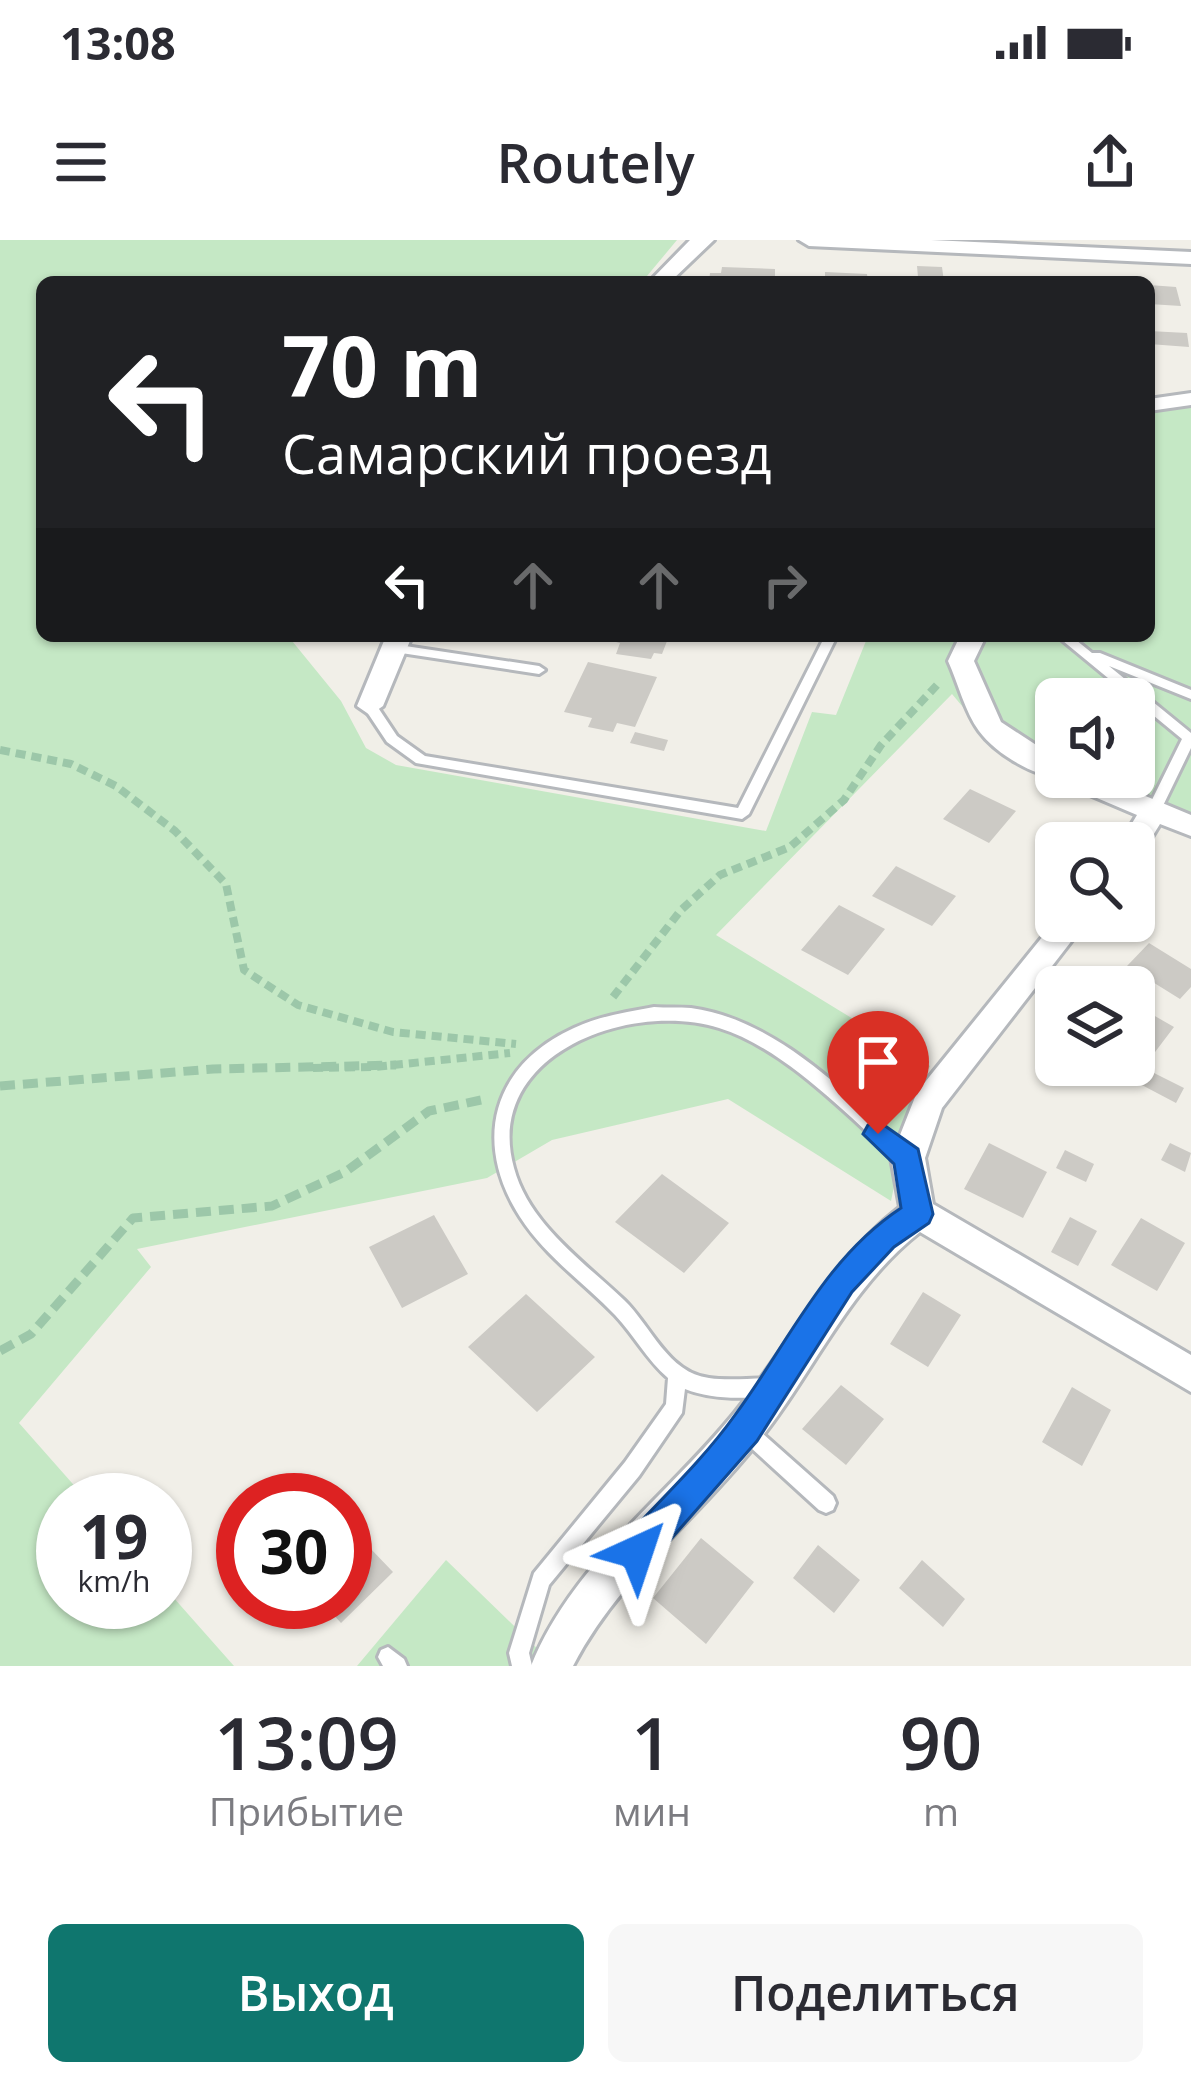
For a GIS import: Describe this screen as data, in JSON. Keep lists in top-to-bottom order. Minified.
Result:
{"page":{"status":"13:08","header":"Routely","turn":["70 m","Самарский проезд"],"speed":"19 km/h","limit":"30","eta":["13:09","Прибытие","1","мин","90","m"],"buttons":["Выход","Поделиться"]}}
